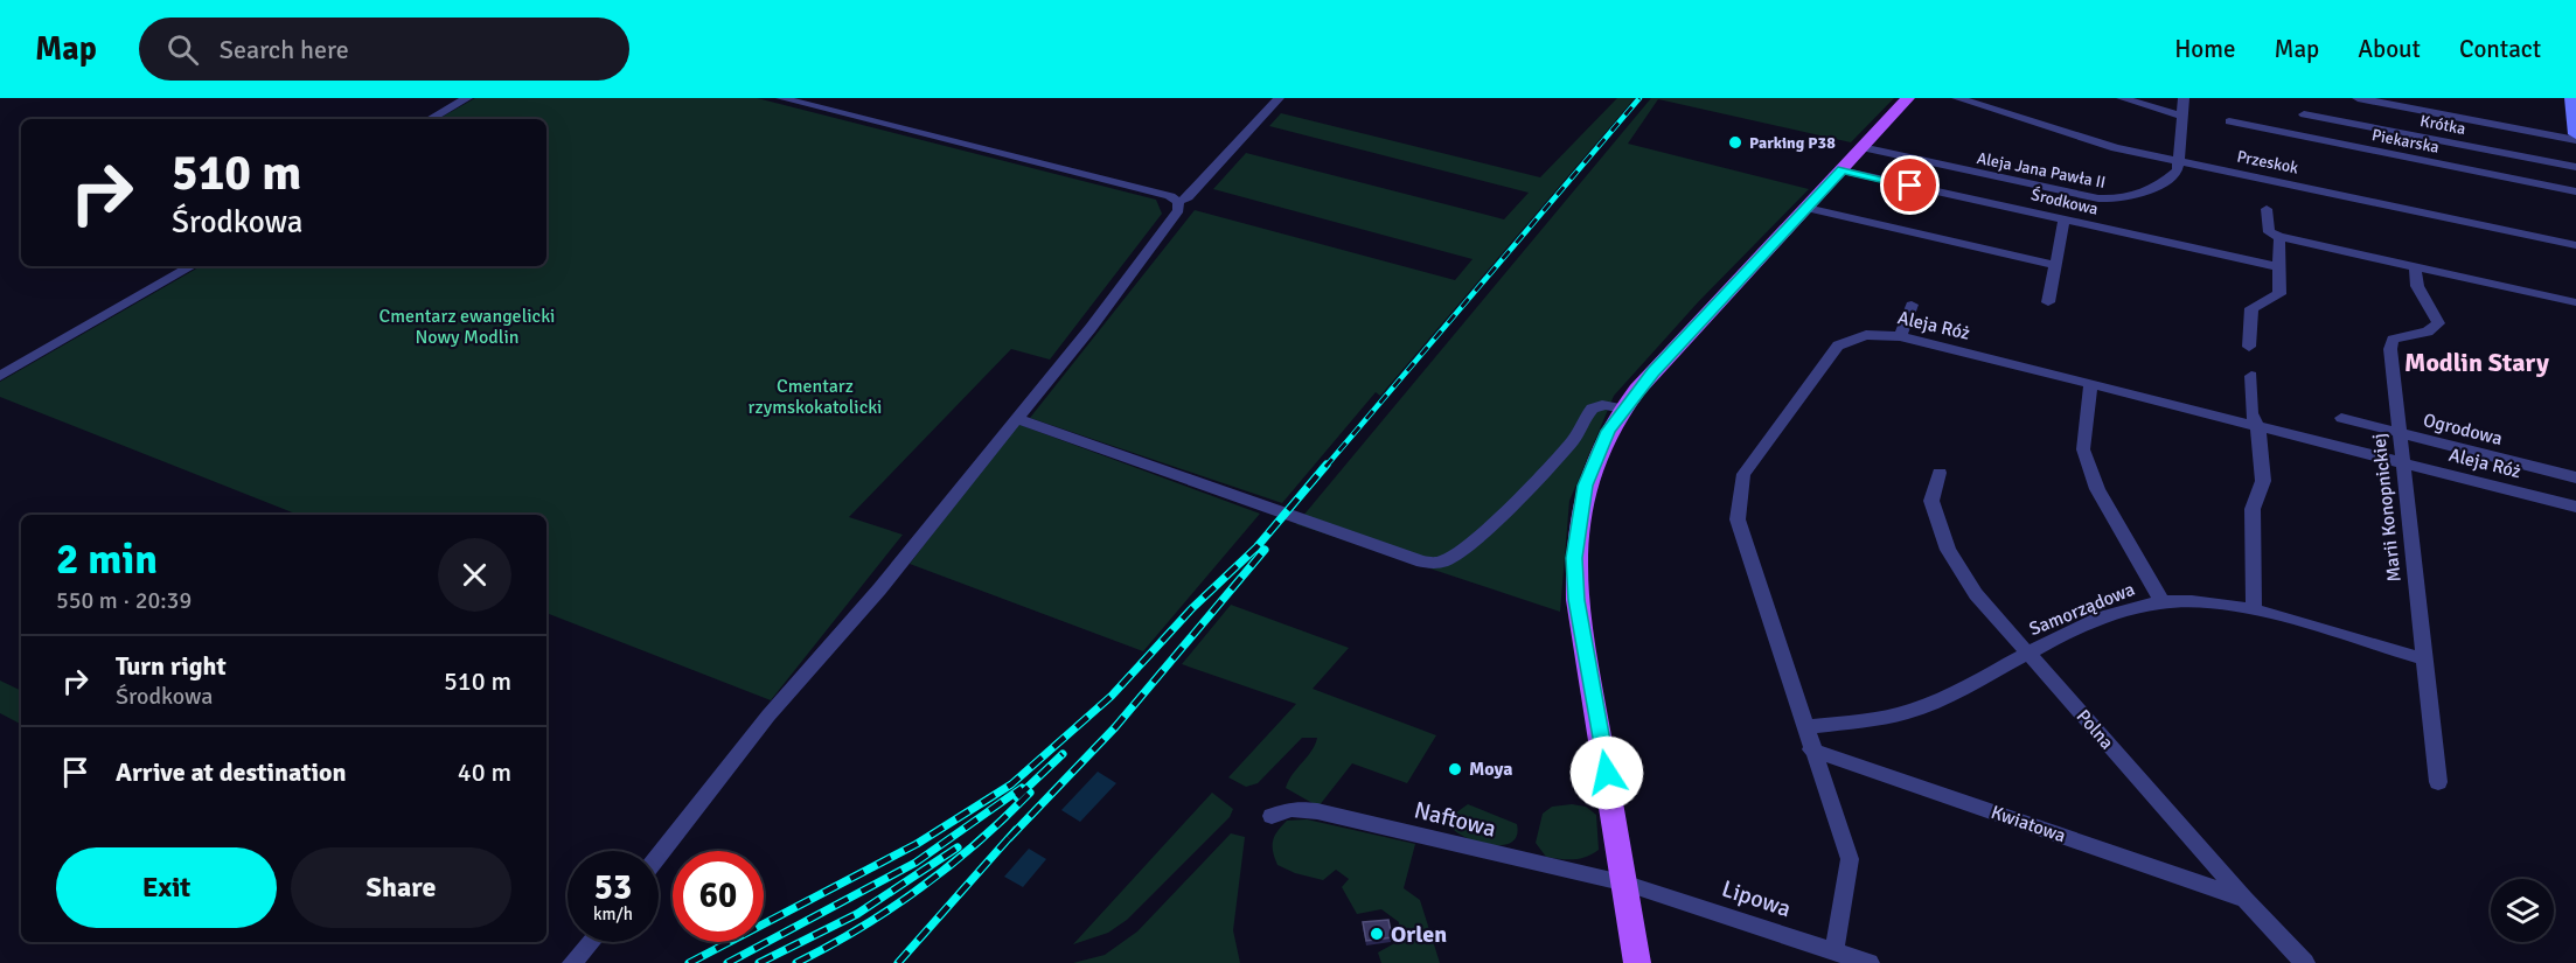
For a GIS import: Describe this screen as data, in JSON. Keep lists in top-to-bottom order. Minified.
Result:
{"streets":{"street":["Krótka","Piekarska","Przeskok","Aleja Jana Pawła II","Środkowa","Aleja Róż","Ogrodowa","Marii Konopnickiej","Samorządowa","Polna","Naftowa","Kwiatowa","Lipowa"]},"crossings":[["Przeskok","Aleja Jana Pawła II"],["Aleja Jana Pawła II","Środkowa"],["Aleja Róż","Marii Konopnickiej"],["Aleja Róż","Samorządowa"],["Aleja Róż","Kwiatowa"],["Aleja Róż","Lipowa"],["Ogrodowa","Marii Konopnickiej"],["Marii Konopnickiej","Samorządowa"],["Samorządowa","Polna"],["Polna","Kwiatowa"],["Naftowa","Lipowa"]],"districts":["Modlin Stary"],"parks":["Cmentarz ewangelicki Nowy Modlin","Cmentarz rzymskokatolicki"],"places":["Parking P38","Moya","Orlen"],"page":{"header":"Map","search":"Search here","nav":["Home","Map","About","Contact"],"turn":["510 m","Środkowa"],"heading":["2 min","550 m · 20:39"],"list":[{"name":"Turn right","note":"Środkowa","value":"510 m"},{"name":"Arrive at destination","value":"40 m"}],"buttons":["Exit","Share"],"speed":"53 km/h","limit":"60"}}
